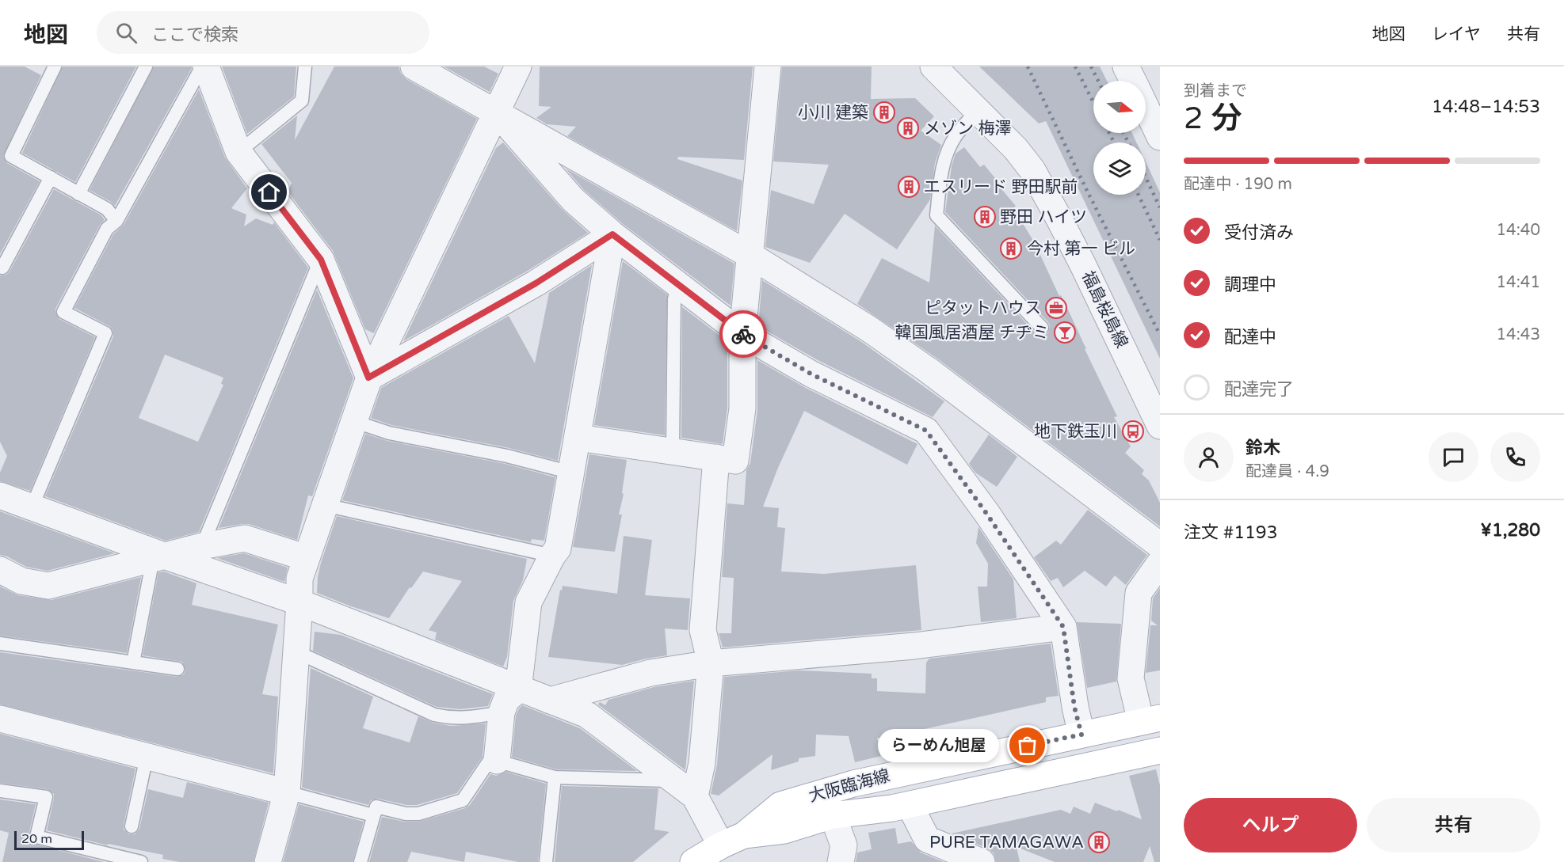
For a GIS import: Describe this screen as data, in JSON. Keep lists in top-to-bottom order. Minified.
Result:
{"streets":{"main road":["大阪臨海線"],"street":["福島桜島線"]},"places":{"building":["小川 建築","メゾン 梅澤","エスリード 野田駅前","野田 ハイツ","今村 第一 ビル","PURE TAMAGAWA"],"office":["ピタットハウス"],"bar":["韓国風居酒屋 チヂミ"],"bus stop":["地下鉄玉川"],"other":["らーめん旭屋"]},"scale_bar":"20 m","north":"right","page":{"header":"地図","search":"ここで検索","nav":["地図","レイヤ","共有"],"heading":["2 分","到着まで","14:48–14:53"],"panel":["鈴木","配達員 · 4.9","注文 #1193","¥1,280"],"bar":"配達中 · 190 m","list":[["受付済み","14:40"],["調理中","14:41"],["配達中","14:43"],"配達完了"],"bubble":"らーめん旭屋","buttons":["ヘルプ","共有"],"scale":"20 m"}}
